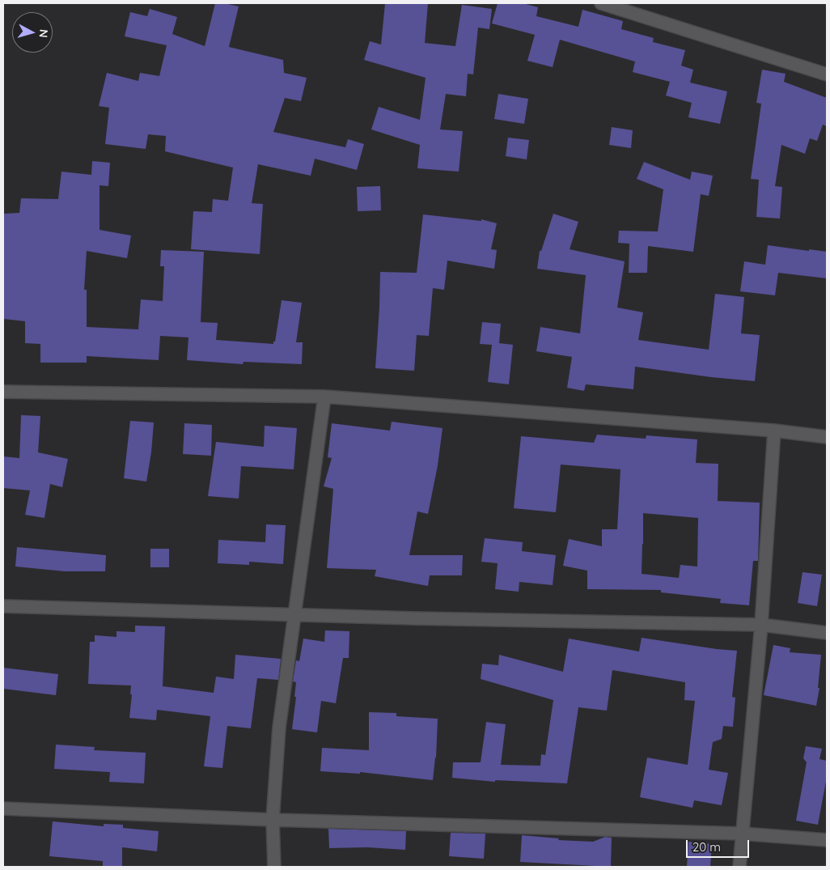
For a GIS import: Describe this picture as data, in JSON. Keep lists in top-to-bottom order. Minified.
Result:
{"scale_bar":"20 m","north":"right"}
